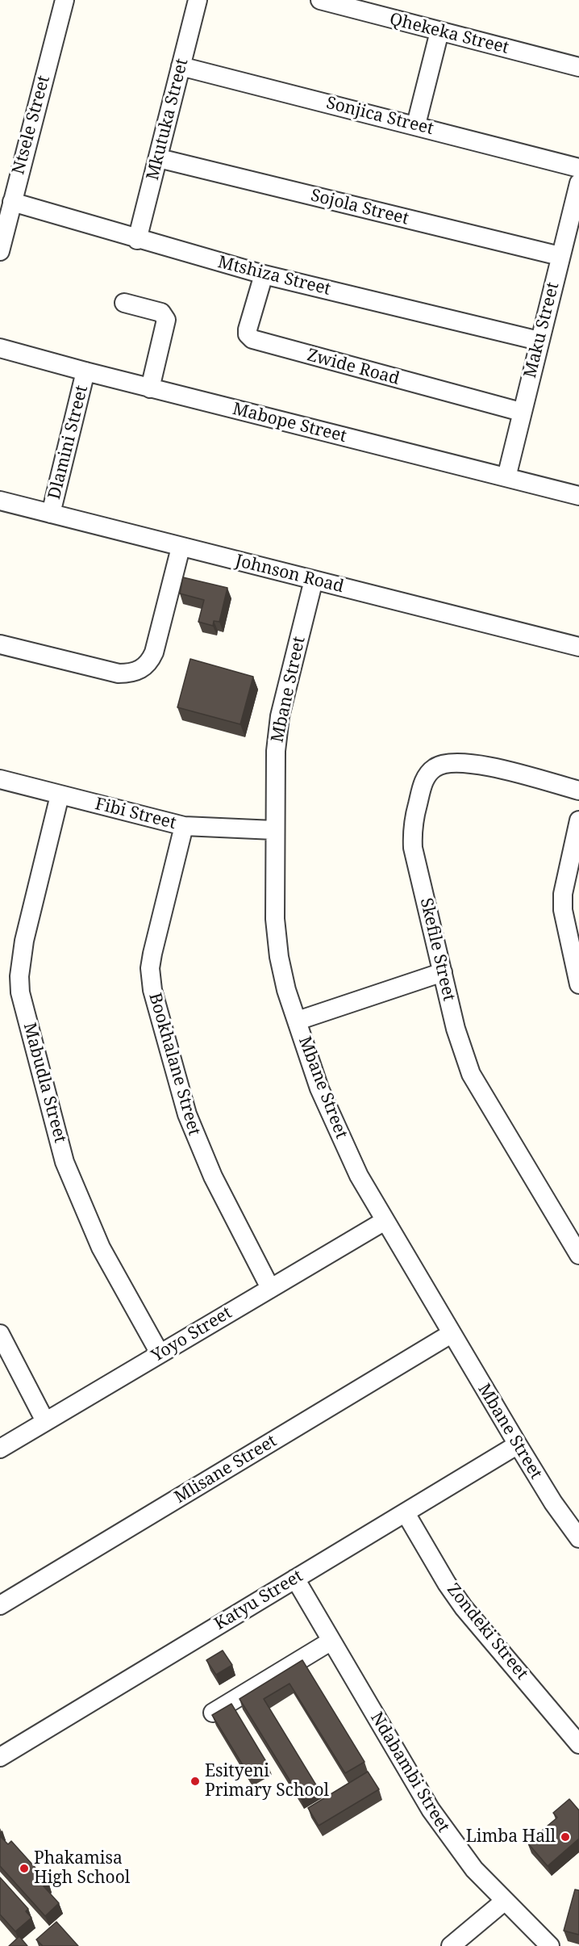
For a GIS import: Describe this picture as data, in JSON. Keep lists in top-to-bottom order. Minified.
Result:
{"streets":{"street":["Qhekeka Street","Sonjica Street","Mkutuka Street","Ntsele Street","Sojola Street","Mtshiza Street","Maku Street","Zwide Road","Mabope Street","Dlamini Street","Johnson Road","Mbane Street","Fibi Street","Skefile Street","Bookhalane Street","Mabudla Street","Yoyo Street","Mlisane Street","Katyu Street","Zondeki Street","Ndabambi Street"]},"crossings":[["Sonjica Street","Mkutuka Street"],["Mkutuka Street","Sojola Street"],["Mkutuka Street","Mtshiza Street"],["Ntsele Street","Mtshiza Street"],["Sojola Street","Maku Street"],["Mtshiza Street","Maku Street"],["Mtshiza Street","Zwide Road"],["Maku Street","Zwide Road"],["Maku Street","Mabope Street"],["Mabope Street","Dlamini Street"],["Dlamini Street","Johnson Road"],["Johnson Road","Mbane Street"],["Mbane Street","Fibi Street"],["Mbane Street","Yoyo Street"],["Mbane Street","Mlisane Street"],["Mbane Street","Katyu Street"],["Fibi Street","Bookhalane Street"],["Fibi Street","Mabudla Street"],["Bookhalane Street","Yoyo Street"],["Mabudla Street","Yoyo Street"],["Katyu Street","Zondeki Street"],["Katyu Street","Ndabambi Street"]],"places":["Esityeni Primary School","Limba Hall","Phakamisa High School"]}
